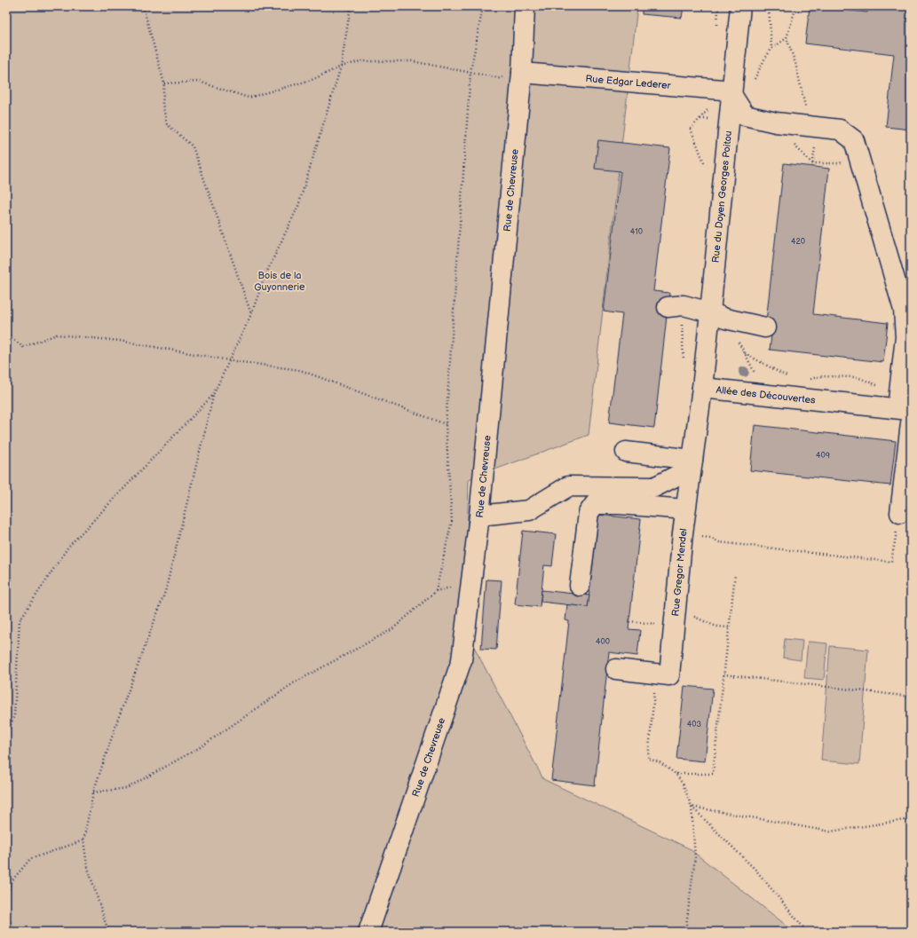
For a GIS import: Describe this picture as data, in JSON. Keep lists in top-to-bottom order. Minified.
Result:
{"streets":{"street":["Rue Edgar Lederer","Rue de Chevreuse","Rue du Doyen Georges Poitou","Allée des Découvertes","Rue Gregor Mendel"]},"crossings":[["Rue Edgar Lederer","Rue de Chevreuse"],["Rue Edgar Lederer","Rue du Doyen Georges Poitou"],["Rue du Doyen Georges Poitou","Allée des Découvertes"],["Allée des Découvertes","Rue Gregor Mendel"]],"parks":["Bois de la Guyonnerie"],"house_numbers":["410","420","409","400","403"]}
